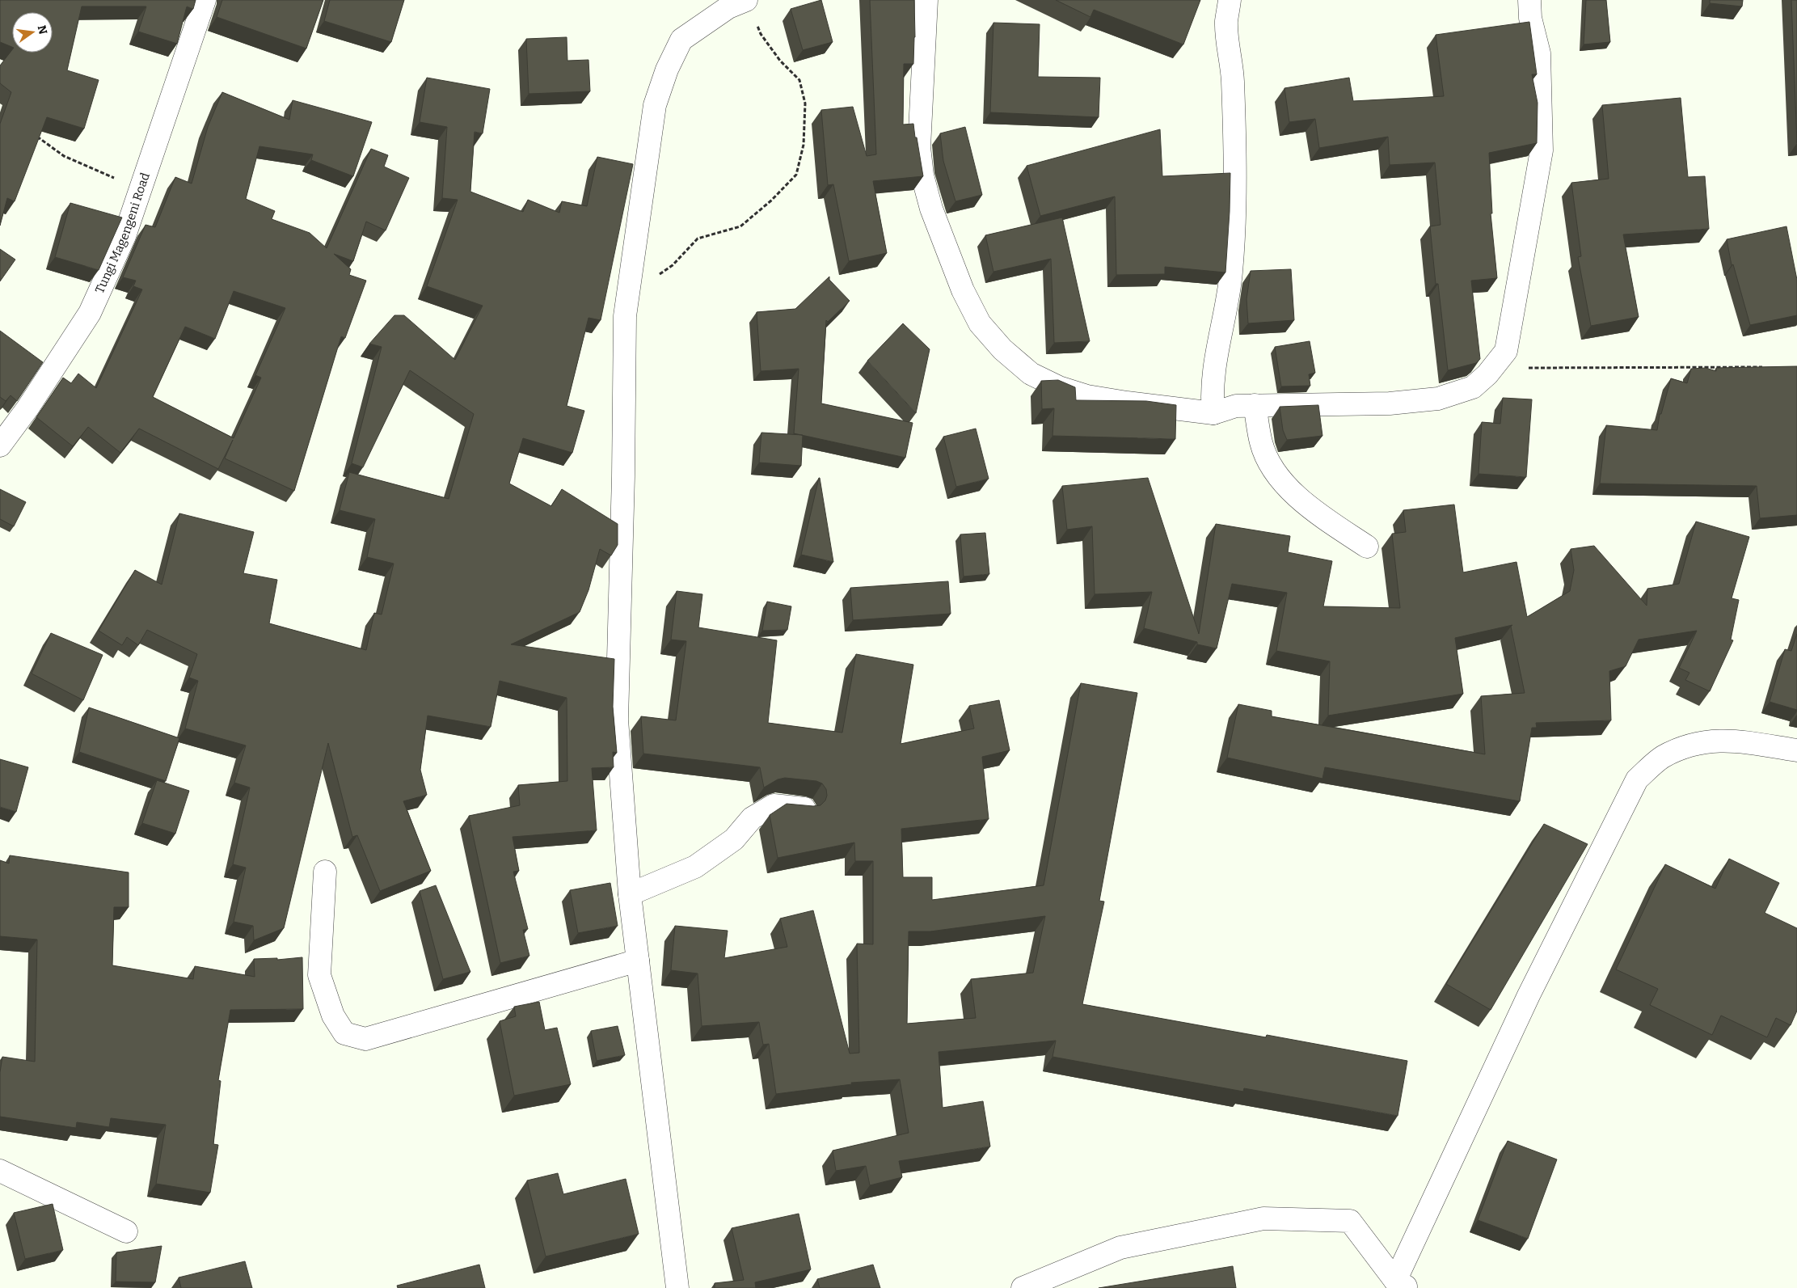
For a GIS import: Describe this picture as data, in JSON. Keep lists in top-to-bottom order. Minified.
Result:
{"streets":{"street":["Tungi Magengeni Road"]},"north":"right"}
